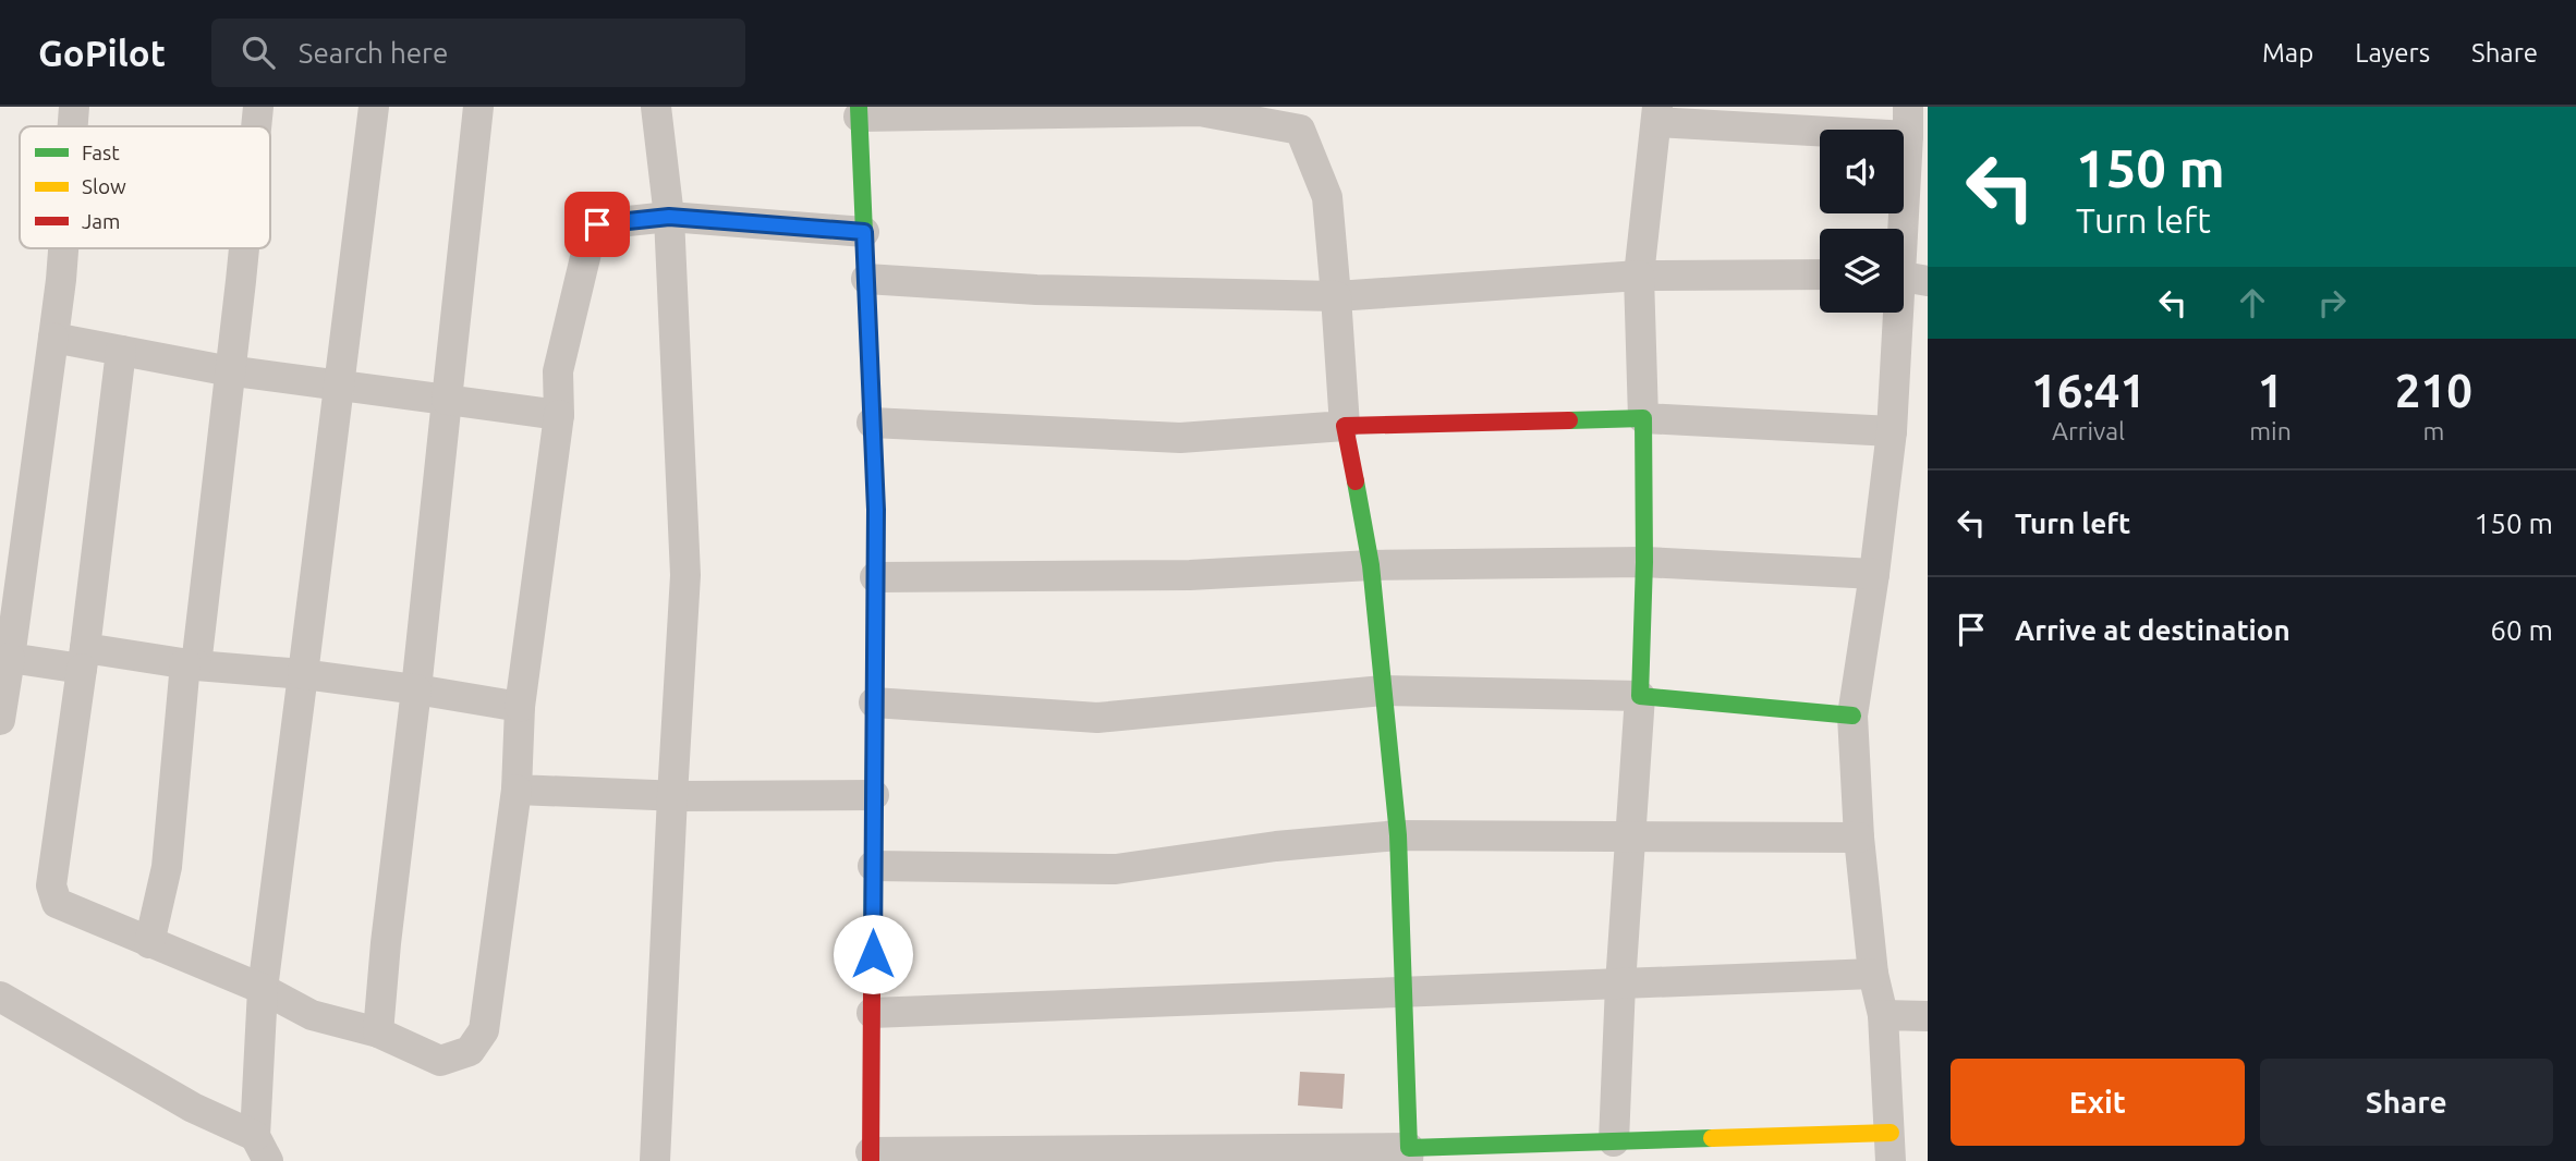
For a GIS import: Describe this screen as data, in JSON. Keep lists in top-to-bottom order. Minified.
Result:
{"legend":["Fast","Slow","Jam"],"page":{"header":"GoPilot","search":"Search here","nav":["Map","Layers","Share"],"turn":["150 m","Turn left"],"eta":["16:41","Arrival","1","min","210","m"],"list":[{"name":"Turn left","value":"150 m"},{"name":"Arrive at destination","value":"60 m"}],"buttons":["Exit","Share"]}}
